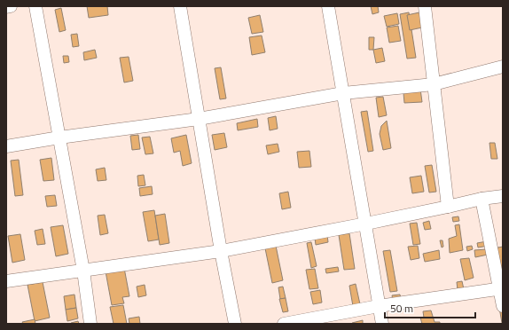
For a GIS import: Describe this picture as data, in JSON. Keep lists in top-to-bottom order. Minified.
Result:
{"scale_bar":"50 m"}
